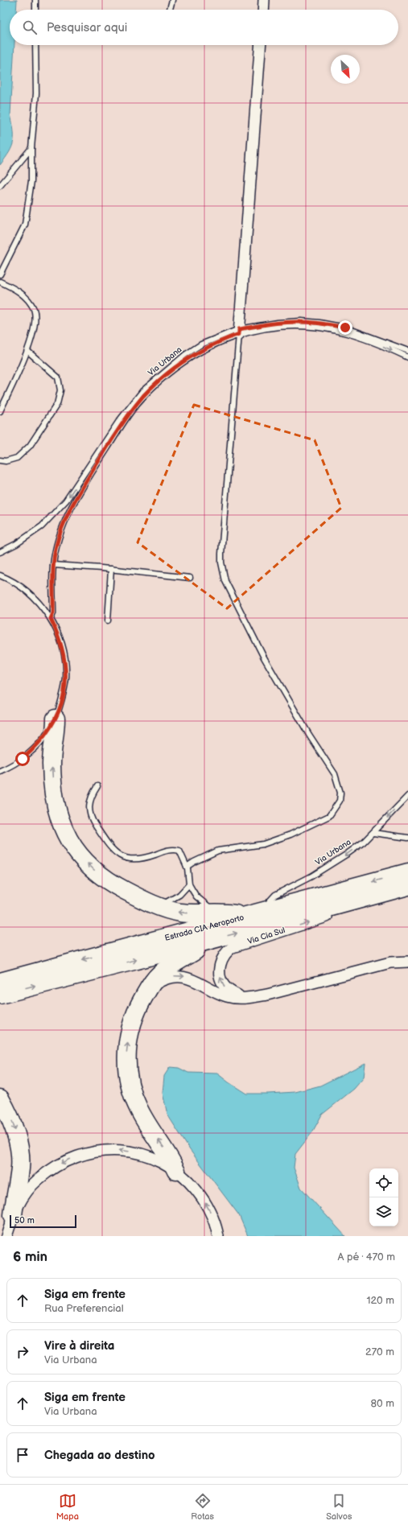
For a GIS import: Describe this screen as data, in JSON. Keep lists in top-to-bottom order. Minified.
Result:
{"streets":{"highway":["Estrada CIA Aeroporto"],"street":["Via Cia Sul"],"lane":["Via Urbana"]},"crossings":[["Via Urbana","Estrada CIA Aeroporto"],["Estrada CIA Aeroporto","Via Cia Sul"]],"scale_bar":"50 m","north":"bottom right","page":{"search":"Pesquisar aqui","scale":"50 m","heading":["6 min","A pé · 470 m"],"list":[["Siga em frente","Rua Preferencial","120 m"],["Vire à direita","Via Urbana","270 m"],["Siga em frente","Via Urbana","80 m"],"Chegada ao destino"],"nav":["Mapa","Rotas","Salvos"]}}
